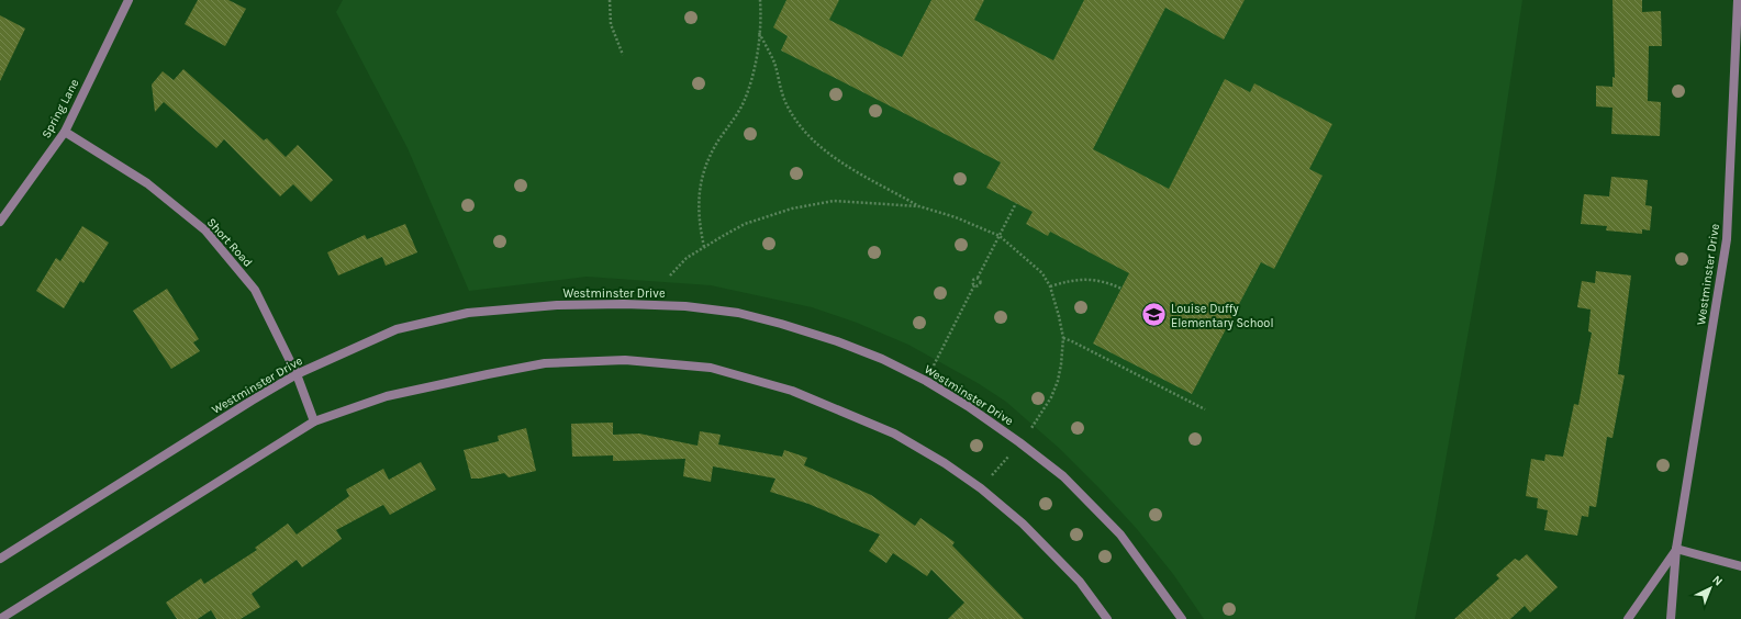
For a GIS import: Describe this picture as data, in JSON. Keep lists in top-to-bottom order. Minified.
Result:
{"streets":{"street":["Spring Lane","Short Road","Westminster Drive"]},"crossings":[["Spring Lane","Short Road"],["Short Road","Westminster Drive"]],"places":{"school or university":["Louise Duffy Elementary School"]},"north":"top right"}
